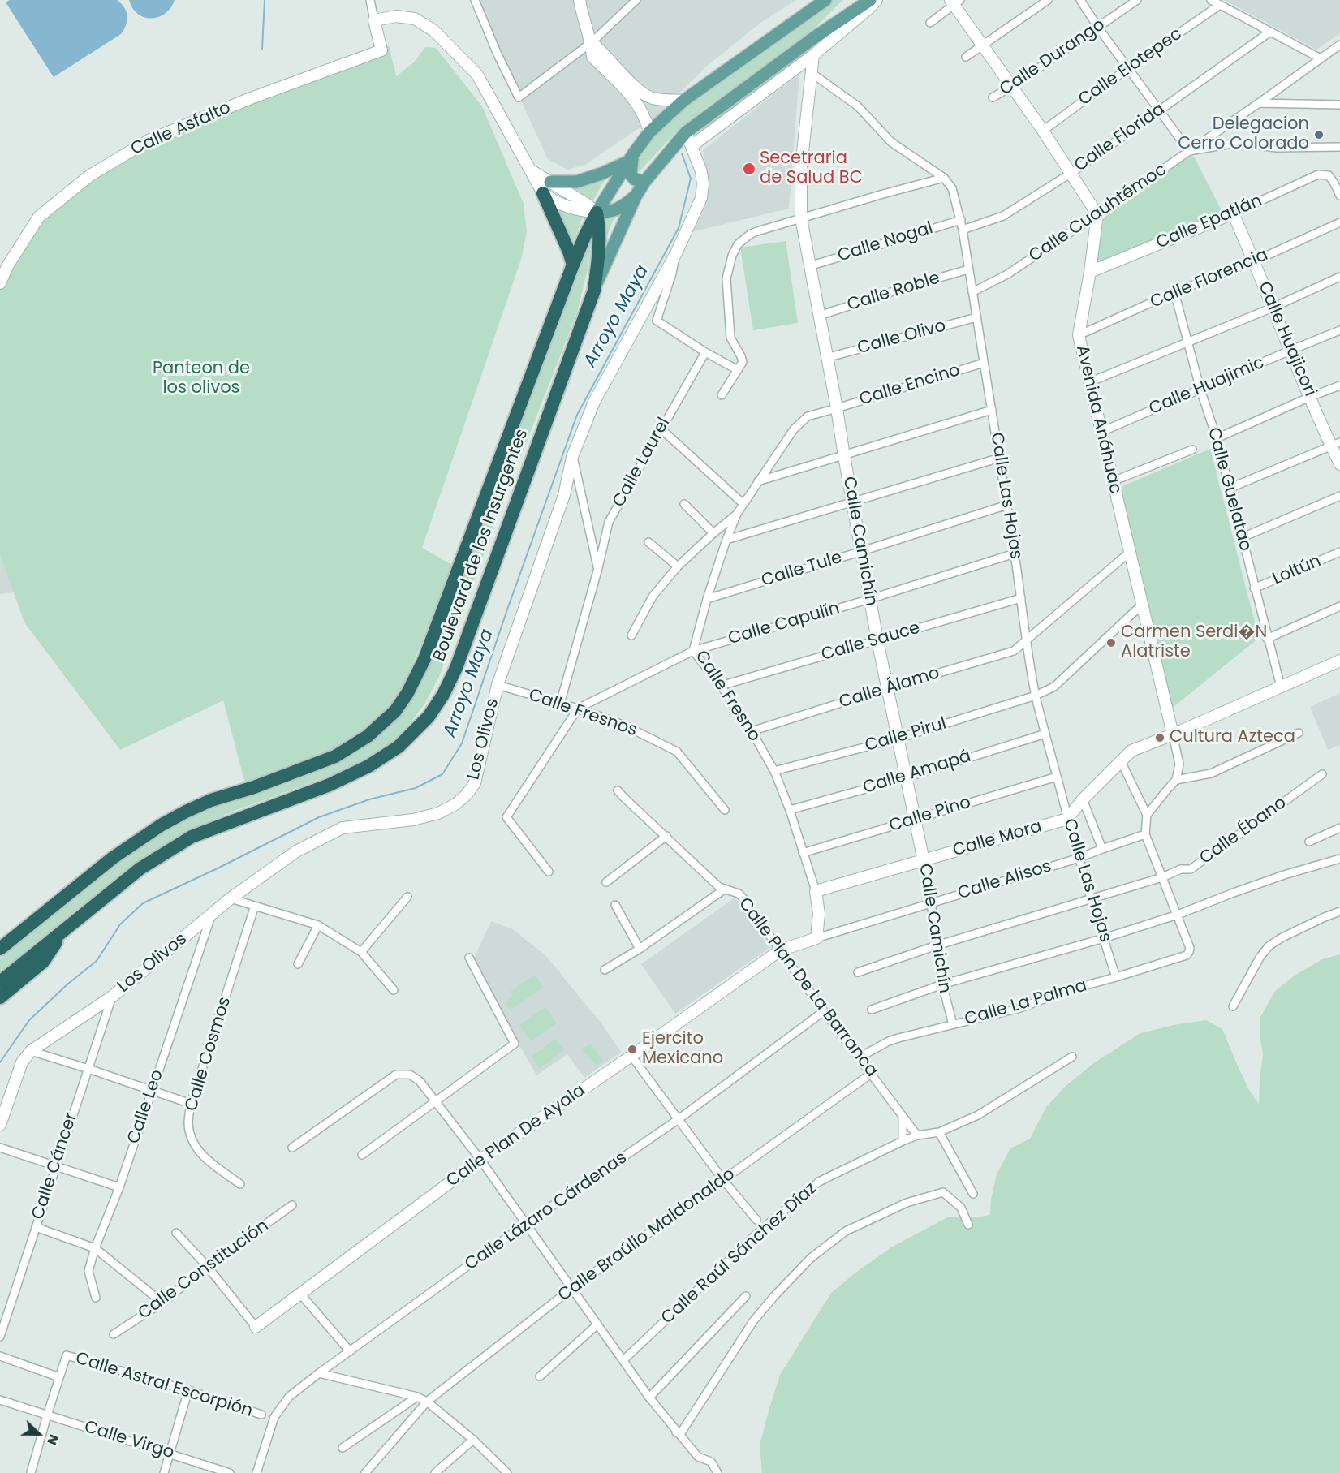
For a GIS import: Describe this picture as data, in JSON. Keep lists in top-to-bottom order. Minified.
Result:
{"streets":{"highway":["Boulevard de los Insurgentes"],"street":["Calle Durango","Calle Elotepec","Calle Asfalto","Calle Florida","Calle Cuauhtémoc","Calle Epatlán","Calle Nogal","Calle Florencia","Calle Roble","Calle Olivo","Calle Huajicori","Calle Encino","Calle Huajimic","Avenida Anáhuac","Calle Laurel","Calle Guelatao","Calle Las Hojas","Calle Camichín","Calle Tule","Loltún","Calle Capulín","Calle Sauce","Calle Álamo","Calle Fresno","Calle Fresnos","Calle Pirul","Los Olivos","Calle Amapá","Calle Pino","Calle Ébano","Calle Mora","Calle Alisos","Calle Plan De La Barranca","Calle La Palma","Calle Cosmos","Calle Leo","Calle Plan De Ayala","Calle Cáncer","Calle Lázaro Cárdenas","Calle Braúlio Maldonaldo","Calle Raúl Sánchez Díaz","Calle Constitución","Calle Astral Escorpión","Calle Virgo"]},"crossings":[["Calle Florida","Calle Las Hojas"],["Calle Cuauhtémoc","Avenida Anáhuac"],["Calle Cuauhtémoc","Calle Las Hojas"],["Calle Epatlán","Calle Huajicori"],["Calle Epatlán","Avenida Anáhuac"],["Calle Nogal","Calle Las Hojas"],["Calle Nogal","Calle Camichín"],["Calle Florencia","Calle Huajicori"],["Calle Florencia","Avenida Anáhuac"],["Calle Florencia","Calle Guelatao"],["Calle Roble","Calle Las Hojas"],["Calle Roble","Calle Camichín"],["Calle Olivo","Calle Las Hojas"],["Calle Olivo","Calle Camichín"],["Calle Huajicori","Calle Huajimic"],["Calle Encino","Calle Las Hojas"],["Calle Encino","Calle Camichín"],["Calle Encino","Calle Fresno"],["Calle Huajimic","Avenida Anáhuac"],["Calle Huajimic","Calle Guelatao"],["Avenida Anáhuac","Calle Álamo"],["Avenida Anáhuac","Calle Pirul"],["Calle Laurel","Calle Fresnos"],["Calle Guelatao","Loltún"],["Calle Las Hojas","Calle Camichín"],["Calle Las Hojas","Calle Tule"],["Calle Las Hojas","Calle Capulín"],["Calle Las Hojas","Calle Sauce"],["Calle Las Hojas","Calle Álamo"],["Calle Las Hojas","Calle Pirul"],["Calle Las Hojas","Calle Amapá"],["Calle Las Hojas","Calle Pino"],["Calle Las Hojas","Calle Ébano"],["Calle Las Hojas","Calle Mora"],["Calle Las Hojas","Calle Alisos"],["Calle Las Hojas","Calle La Palma"],["Calle Camichín","Calle Tule"],["Calle Camichín","Calle Capulín"],["Calle Camichín","Calle Sauce"],["Calle Camichín","Calle Álamo"],["Calle Camichín","Calle Fresno"],["Calle Camichín","Calle Pirul"],["Calle Camichín","Calle Amapá"],["Calle Camichín","Calle Pino"],["Calle Camichín","Calle Ébano"],["Calle Camichín","Calle Mora"],["Calle Camichín","Calle Alisos"],["Calle Camichín","Calle La Palma"],["Boulevard de los Insurgentes","Los Olivos"],["Calle Tule","Calle Fresno"],["Calle Capulín","Calle Fresno"],["Calle Sauce","Calle Fresno"],["Calle Álamo","Calle Fresno"],["Calle Fresno","Calle Pirul"],["Calle Fresno","Calle Amapá"],["Calle Fresno","Calle Pino"],["Calle Fresno","Calle Mora"],["Calle Fresno","Calle Alisos"],["Calle Fresnos","Los Olivos"],["Los Olivos","Calle Leo"],["Los Olivos","Calle Cáncer"],["Calle Alisos","Calle Plan De La Barranca"],["Calle Alisos","Calle Plan De Ayala"],["Calle Plan De La Barranca","Calle La Palma"],["Calle Plan De La Barranca","Calle Plan De Ayala"],["Calle Plan De La Barranca","Calle Lázaro Cárdenas"],["Calle Plan De La Barranca","Calle Braúlio Maldonaldo"],["Calle Plan De La Barranca","Calle Raúl Sánchez Díaz"]],"water":["Arroyo Maya"],"parks":["Panteon de los olivos"],"places":["Delegacion Cerro Colorado","Secetraria de Salud BC","Carmen Serdi�N Alatriste","Cultura Azteca","Ejercito Mexicano"],"north":"right"}
